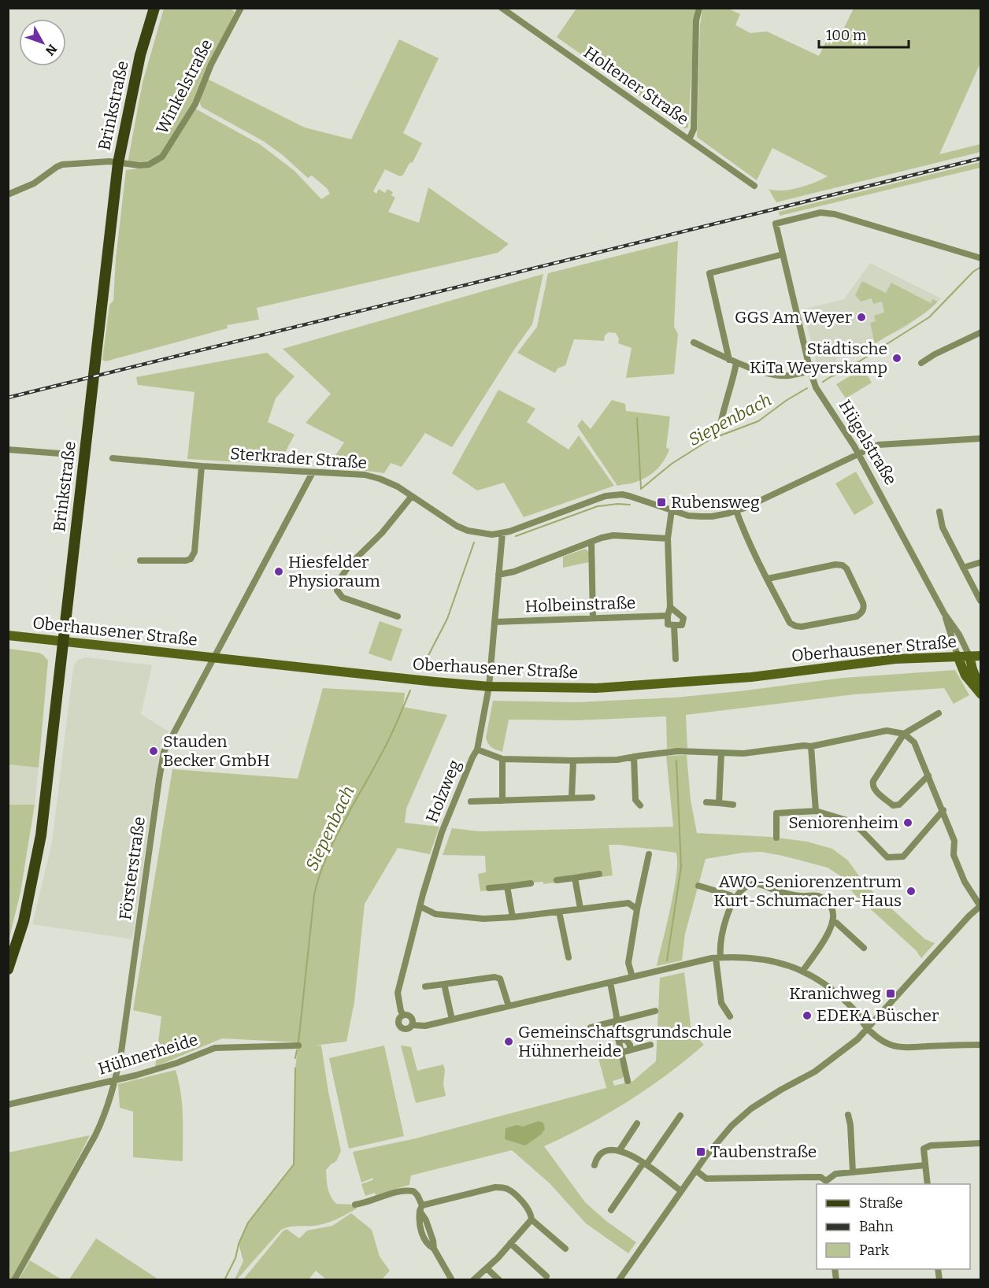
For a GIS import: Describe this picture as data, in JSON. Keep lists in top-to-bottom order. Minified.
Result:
{"streets":{"main road":["Brinkstraße","Hügelstraße","Oberhausener Straße"],"street":["Holtener Straße","Winkelstraße","Sterkrader Straße","Holbeinstraße","Holzweg","Försterstraße","Hühnerheide"]},"crossings":[["Winkelstraße","Brinkstraße"],["Brinkstraße","Oberhausener Straße"],["Hügelstraße","Sterkrader Straße"],["Hügelstraße","Oberhausener Straße"],["Sterkrader Straße","Holzweg"],["Sterkrader Straße","Försterstraße"],["Holbeinstraße","Holzweg"],["Oberhausener Straße","Holzweg"],["Oberhausener Straße","Försterstraße"],["Försterstraße","Hühnerheide"]],"water":["Siepenbach"],"places":{"other":["GGS Am Weyer","Städtische KiTa Weyerskamp","Hiesfelder Physioraum","Stauden Becker GmbH","Seniorenheim","AWO-Seniorenzentrum Kurt-Schumacher-Haus","EDEKA Büscher","Gemeinschaftsgrundschule Hühnerheide"],"transit":["Rubensweg","Kranichweg","Taubenstraße"]},"legend":["Straße","Bahn","Park"],"scale_bar":"100 m","north":"bottom right"}
